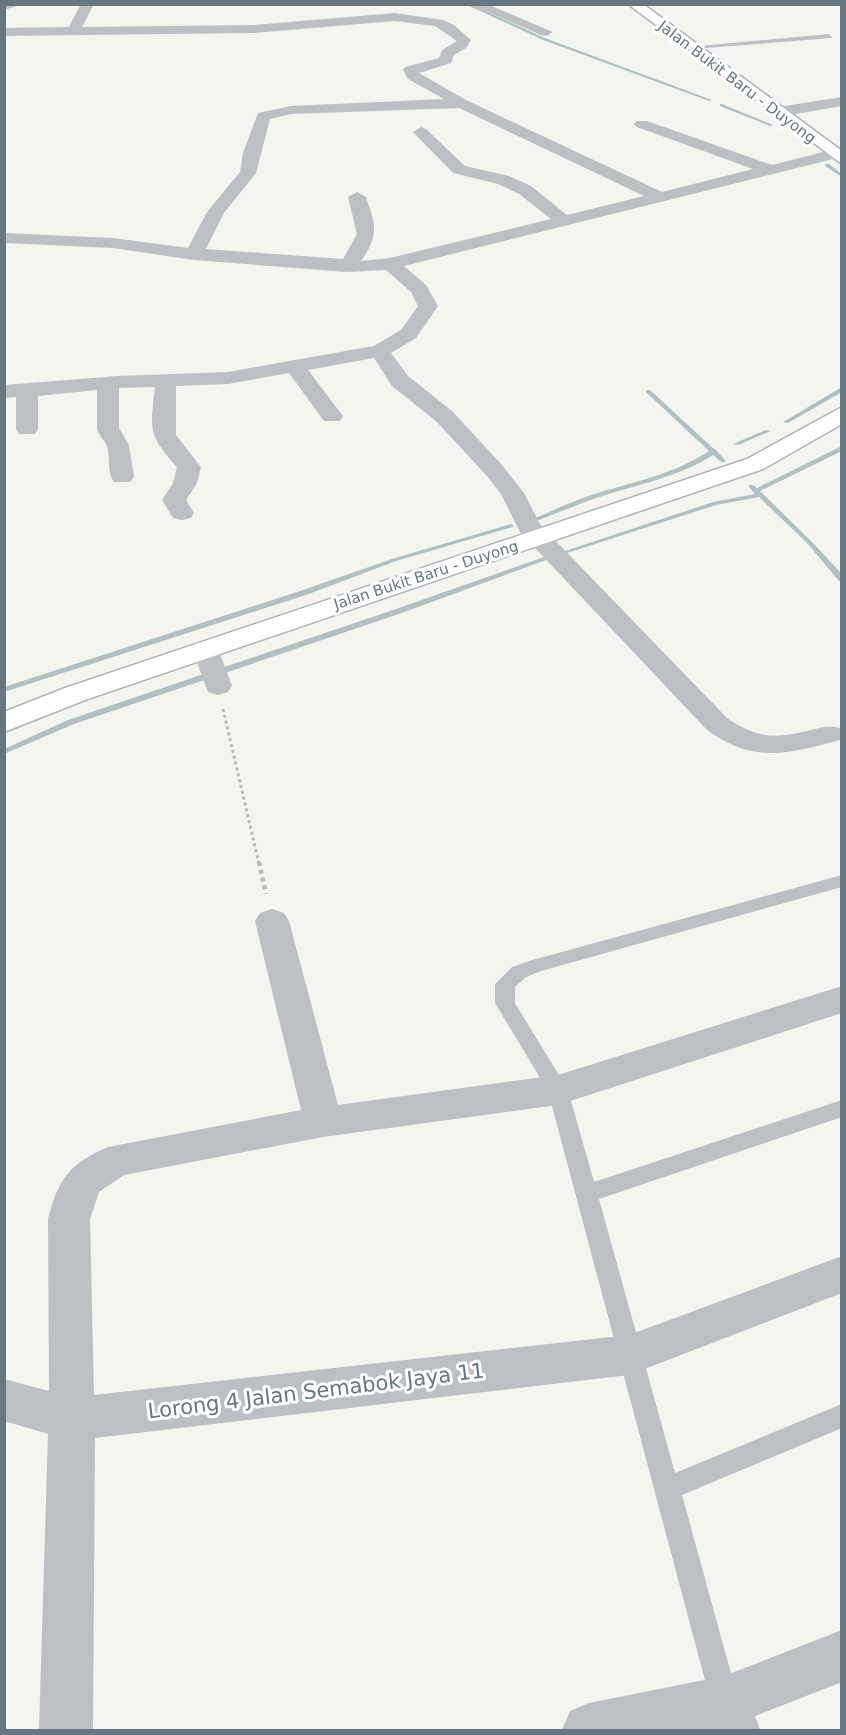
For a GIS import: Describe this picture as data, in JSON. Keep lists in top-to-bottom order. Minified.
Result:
{"streets":{"main road":["Jalan Bukit Baru - Duyong"],"street":["Lorong 4 Jalan Semabok Jaya 11"]}}
